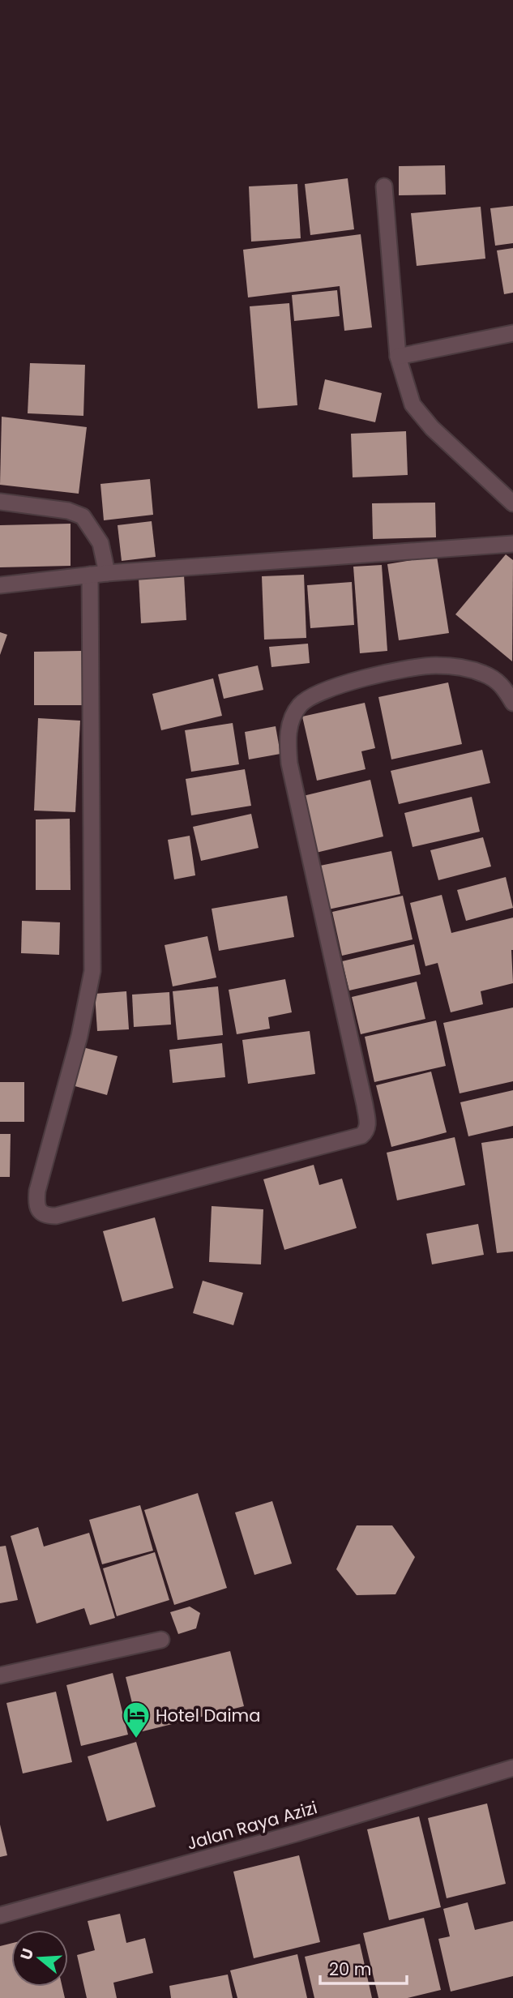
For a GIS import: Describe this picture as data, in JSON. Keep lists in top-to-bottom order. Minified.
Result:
{"streets":{"street":["Jalan Raya Azizi"]},"places":{"hotel":["Hotel Daima"]},"scale_bar":"20 m","north":"left"}
